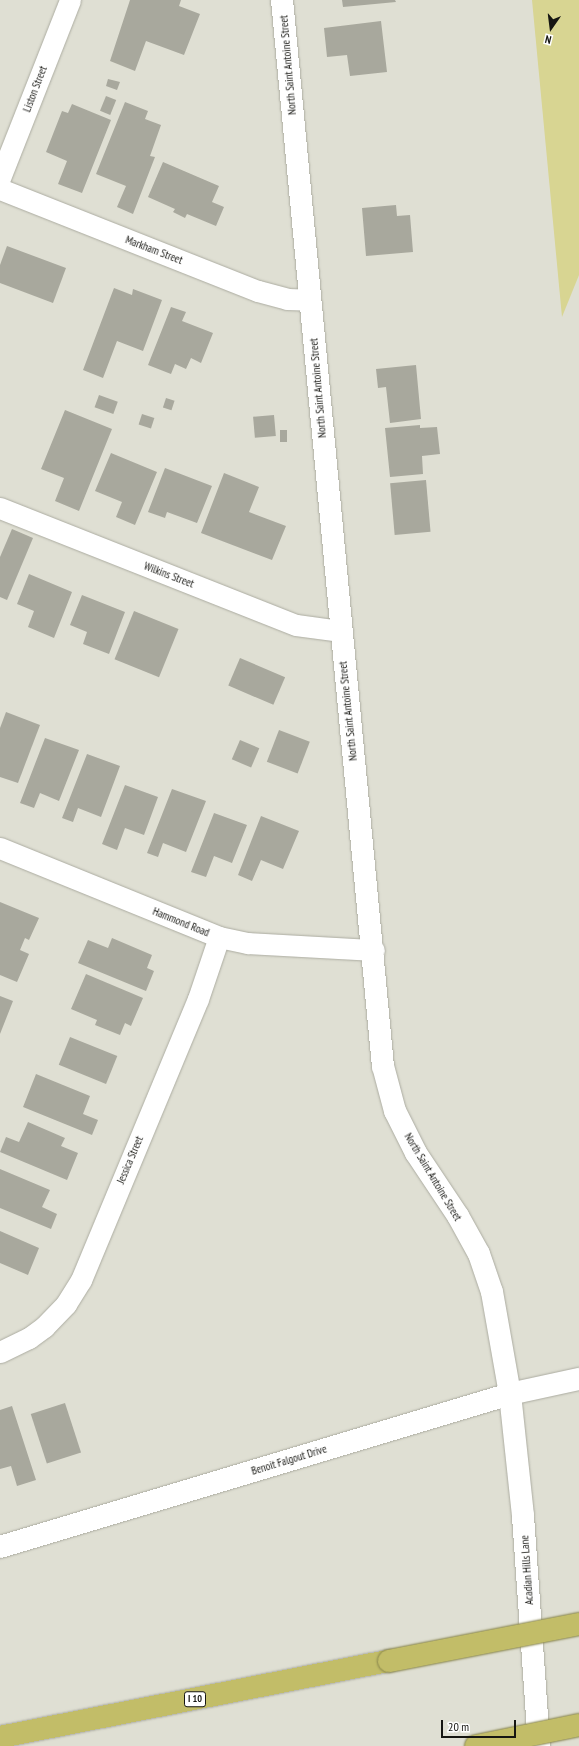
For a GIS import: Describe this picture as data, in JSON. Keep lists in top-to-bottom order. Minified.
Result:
{"streets":{"highway":["I 10"],"street":["North Saint Antoine Street","Liston Street","Markham Street","Wilkins Street","Hammond Road","Jessica Street","Benoit Falgout Drive","Acadian Hills Lane"]},"crossings":[["North Saint Antoine Street","Markham Street"],["North Saint Antoine Street","Wilkins Street"],["North Saint Antoine Street","Hammond Road"],["North Saint Antoine Street","Benoit Falgout Drive"],["North Saint Antoine Street","Acadian Hills Lane"],["Hammond Road","Jessica Street"],["Benoit Falgout Drive","Acadian Hills Lane"]],"scale_bar":"20 m","north":"bottom"}
